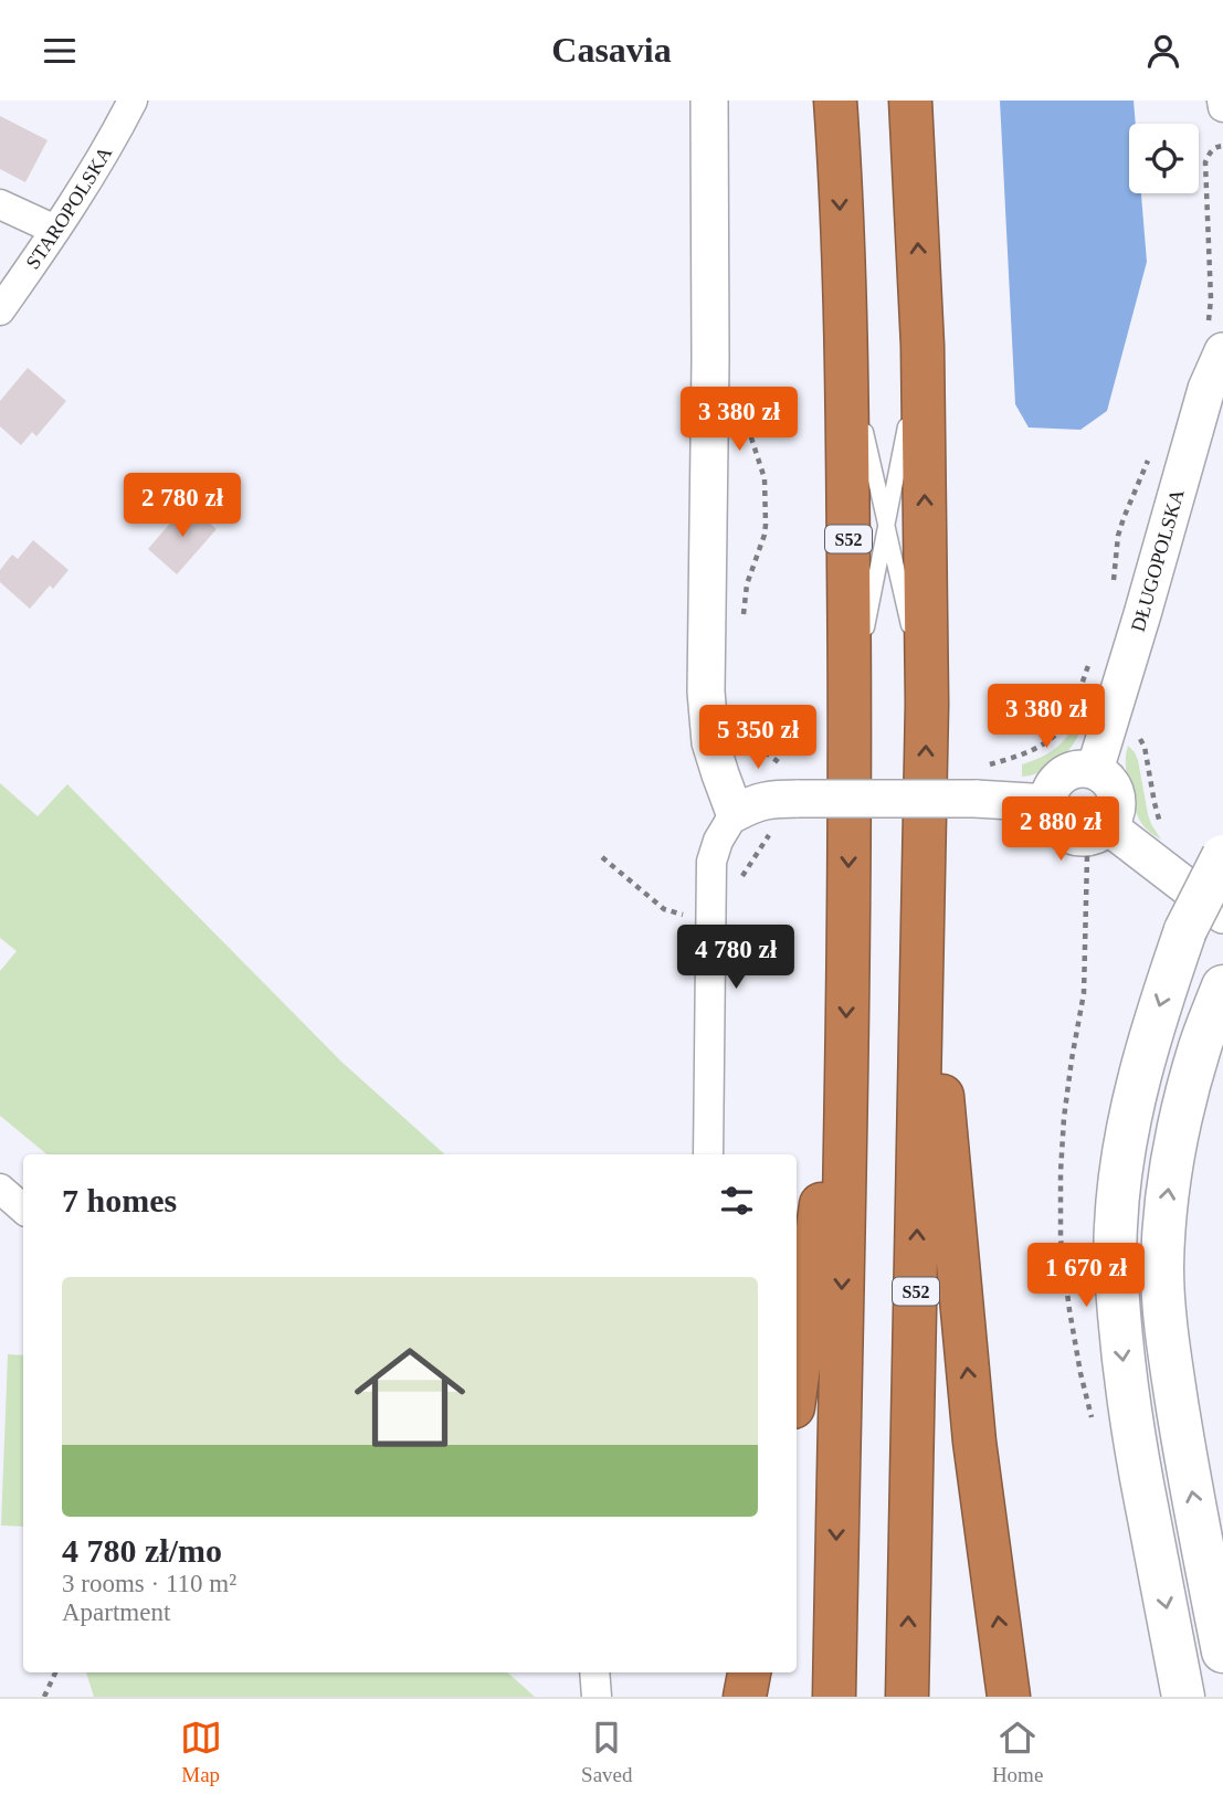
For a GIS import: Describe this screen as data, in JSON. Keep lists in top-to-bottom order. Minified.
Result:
{"streets":{"highway":["S52"],"street":["STAROPOLSKA","DŁUGOPOLSKA"]},"page":{"header":"Casavia","price":["3 380 zł","2 780 zł","3 380 zł","5 350 zł","2 880 zł","4 780 zł","1 670 zł"],"heading":"7 homes","list":[{"name":"4 780 zł/mo","note":"3 rooms · 110 m² · Apartment"}],"tabs":["Map","Saved","Home"]}}
